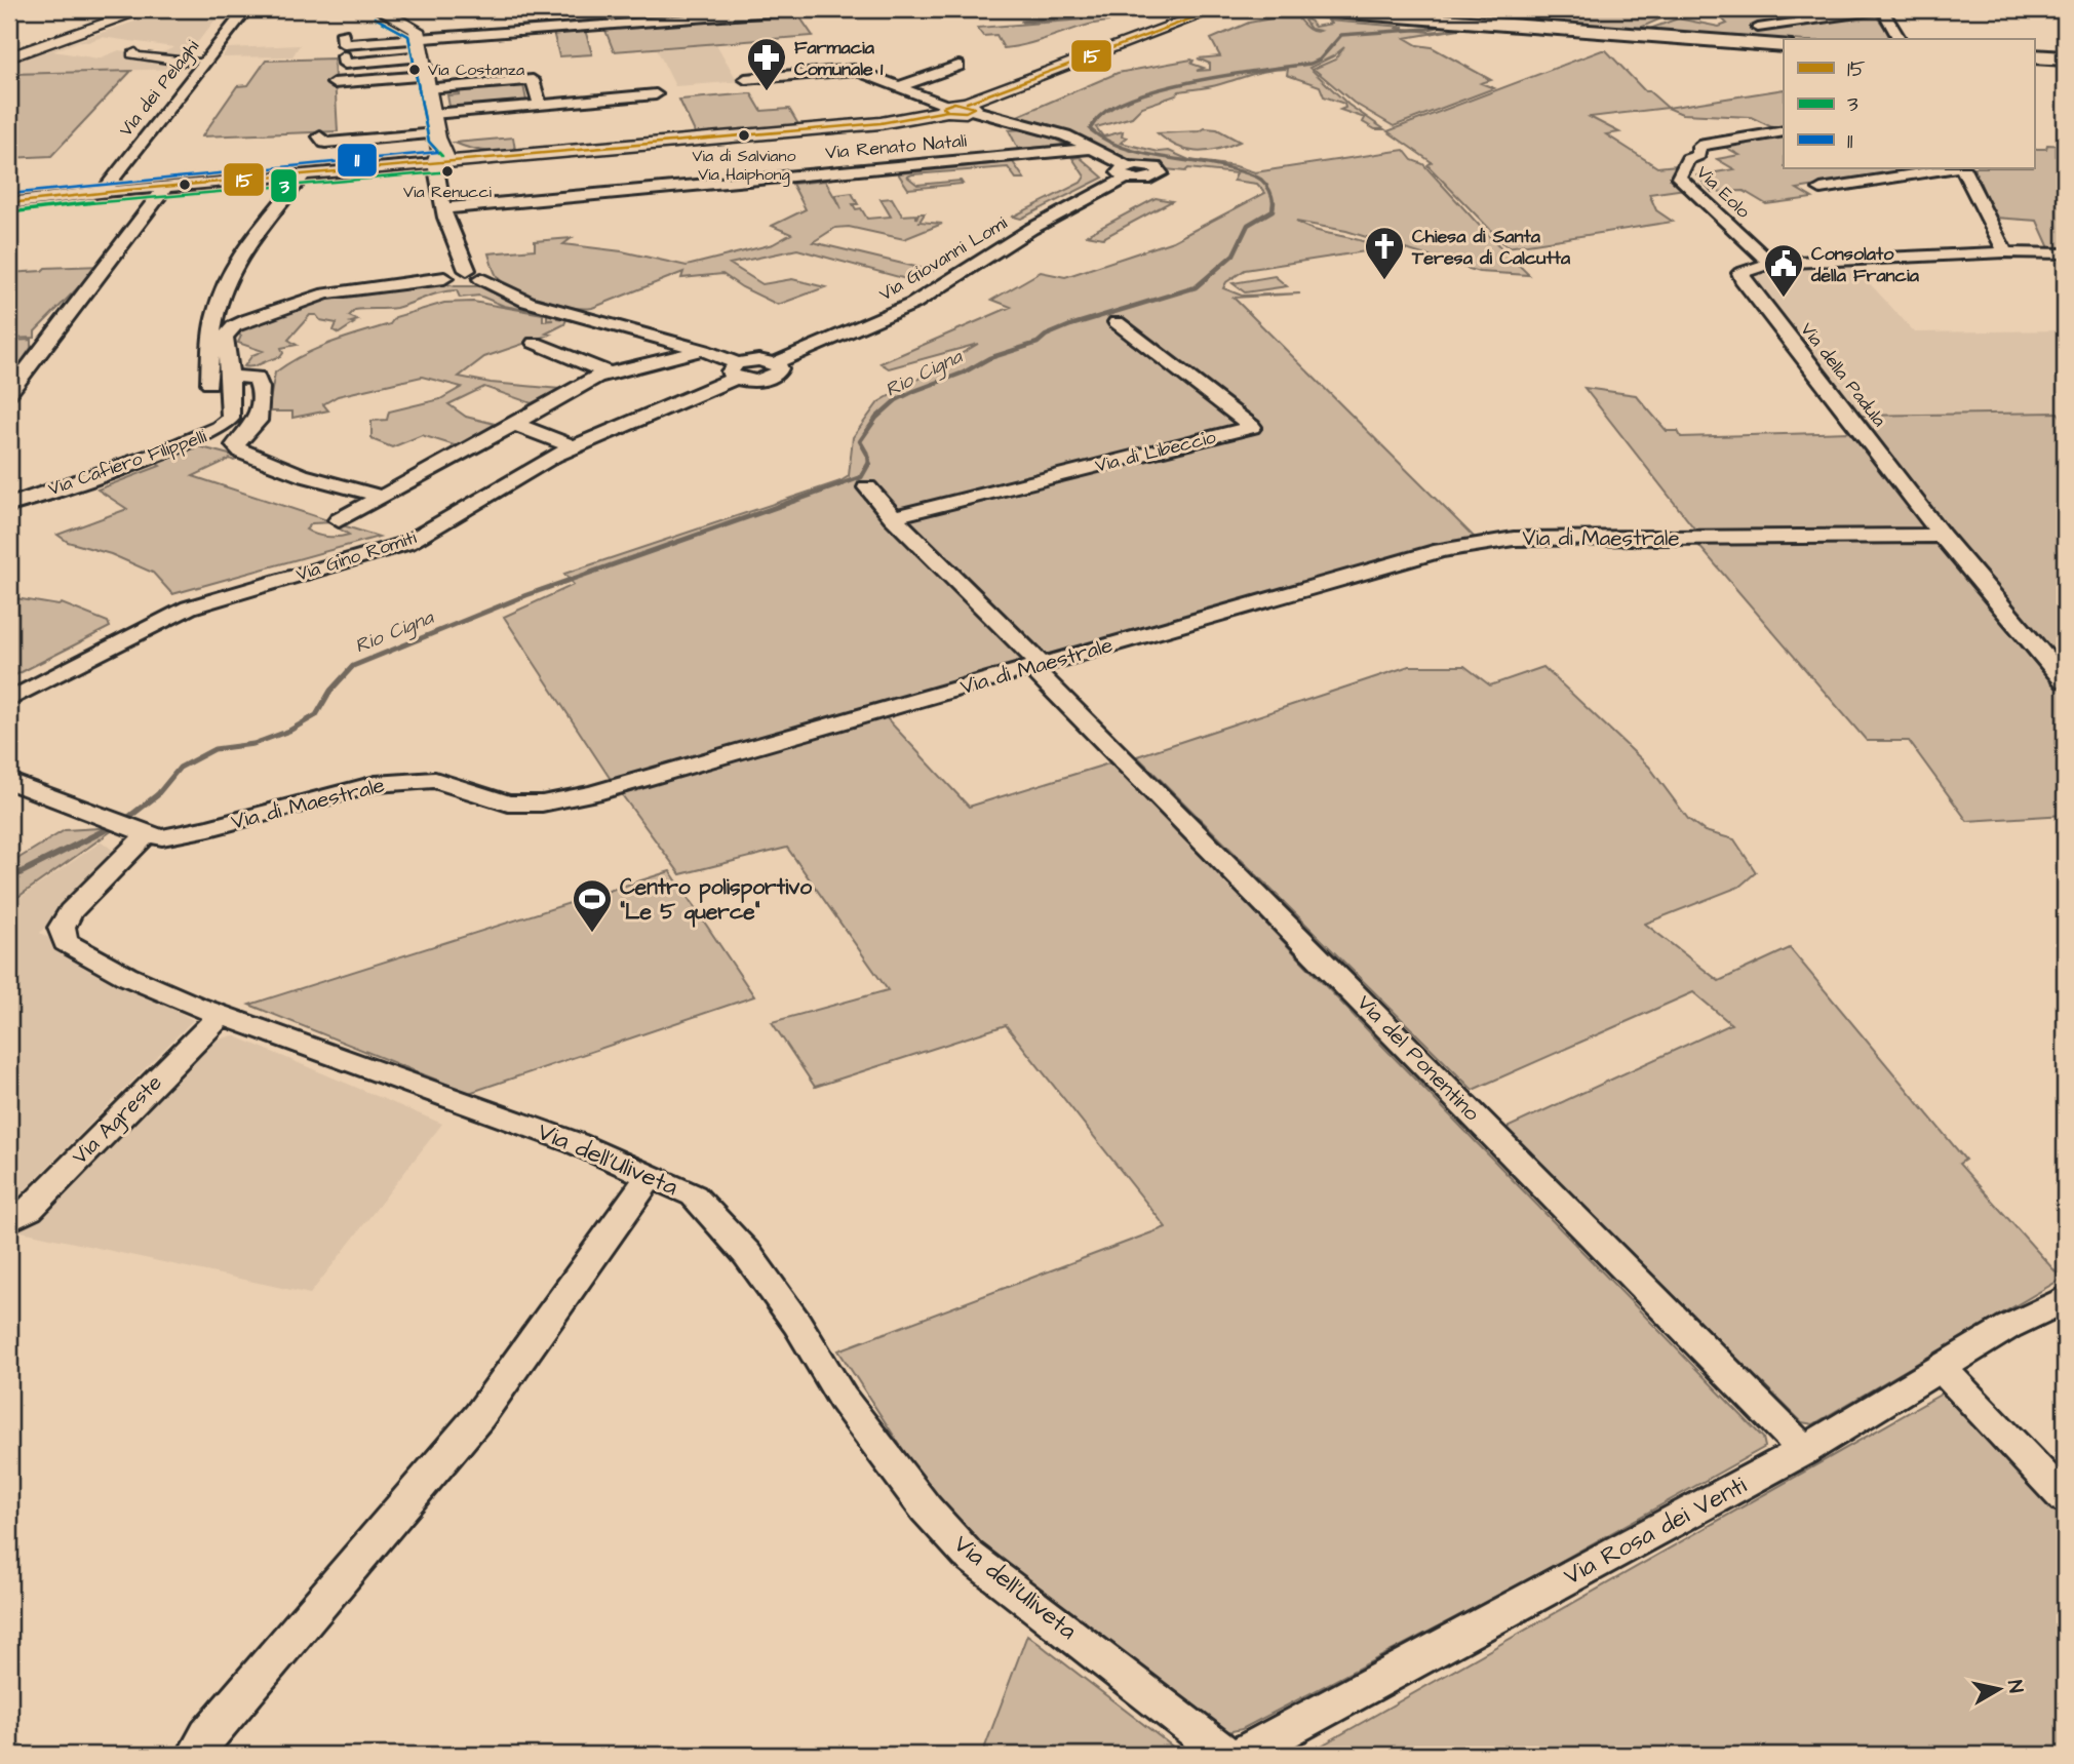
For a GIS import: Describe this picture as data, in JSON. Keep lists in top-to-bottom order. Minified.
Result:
{"streets":{"street":["Via dei Pelaghi","Via Renato Natali","Via Eolo","Via Giovanni Lomi","Via della Padula","Via di Libeccio","Via Cafiero Filippelli","Via di Maestrale","Via Gino Romiti","Via del Ponentino","Via Agreste","Via dell'Uliveta","Via Rosa dei Venti"]},"crossings":[["Via Renato Natali","Via Giovanni Lomi"],["Via Eolo","Via della Padula"],["Via Giovanni Lomi","Via Gino Romiti"],["Via della Padula","Via di Maestrale"],["Via di Maestrale","Via del Ponentino"],["Via di Maestrale","Via dell'Uliveta"],["Via del Ponentino","Via Rosa dei Venti"],["Via Agreste","Via dell'Uliveta"]],"water":["Rio Cigna"],"places":{"other":["Via Costanza","Via di Salviano Via Haiphong","Via Renucci"],"pharmacy":["Farmacia Comunale 1"],"church":["Chiesa di Santa Teresa di Calcutta"],"public building":["Consolato della Francia"],"sports":["Centro polisportivo “Le 5 querce”"]},"lines":["transit line 15","transit line 3","transit line 11"],"legend":["15","3","11"],"north":"right"}
